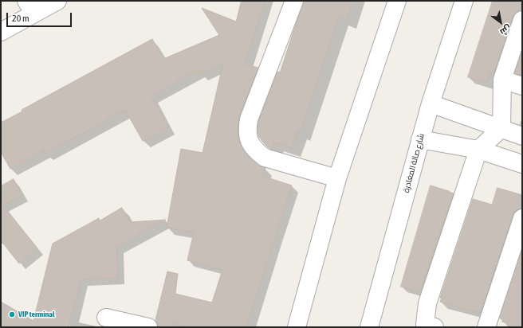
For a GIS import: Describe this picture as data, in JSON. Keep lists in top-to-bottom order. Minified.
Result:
{"streets":{"street":["شارع صالة المغادرة"]},"places":["VIP terminal"],"scale_bar":"20 m","north":"bottom right"}
